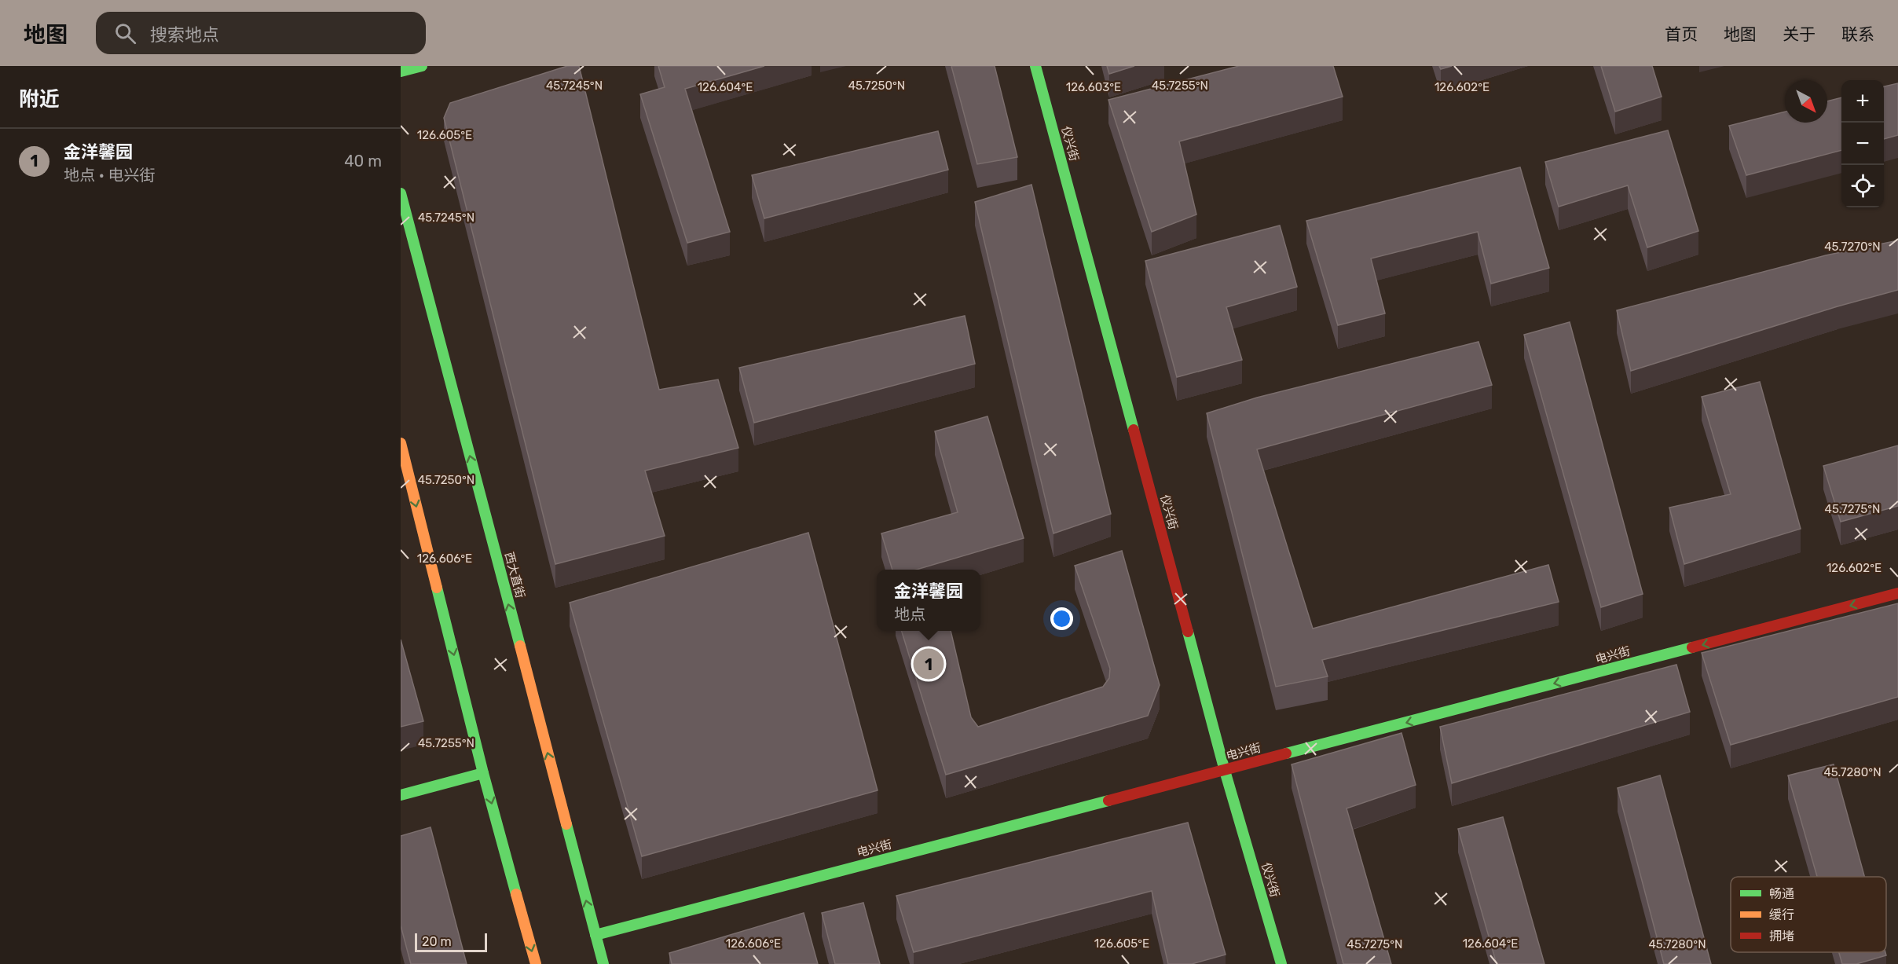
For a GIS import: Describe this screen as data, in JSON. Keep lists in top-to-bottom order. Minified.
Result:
{"streets":{"main road":["仪兴街","西大直街","电兴街"]},"crossings":[["仪兴街","电兴街"],["西大直街","电兴街"]],"one_way":["电兴街"],"legend":["畅通","缓行","拥堵"],"scale_bar":"20 m","north":"bottom right","page":{"header":"地图","search":"搜索地点","nav":["首页","地图","关于","联系"],"heading":"附近","map_buttons":["+","−"],"list":[{"mark":"1","name":"金洋馨园","note":"地点 · 电兴街","value":"40 m"}],"popup":["金洋馨园","地点"],"pins":"1","scale":"20 m"},"coordinates":["45.7245°N","45.7250°N","45.7255°N","126.602°E","126.604°E","126.603°E","126.605°E","45.7270°N","45.7275°N","126.606°E","45.7280°N"]}
